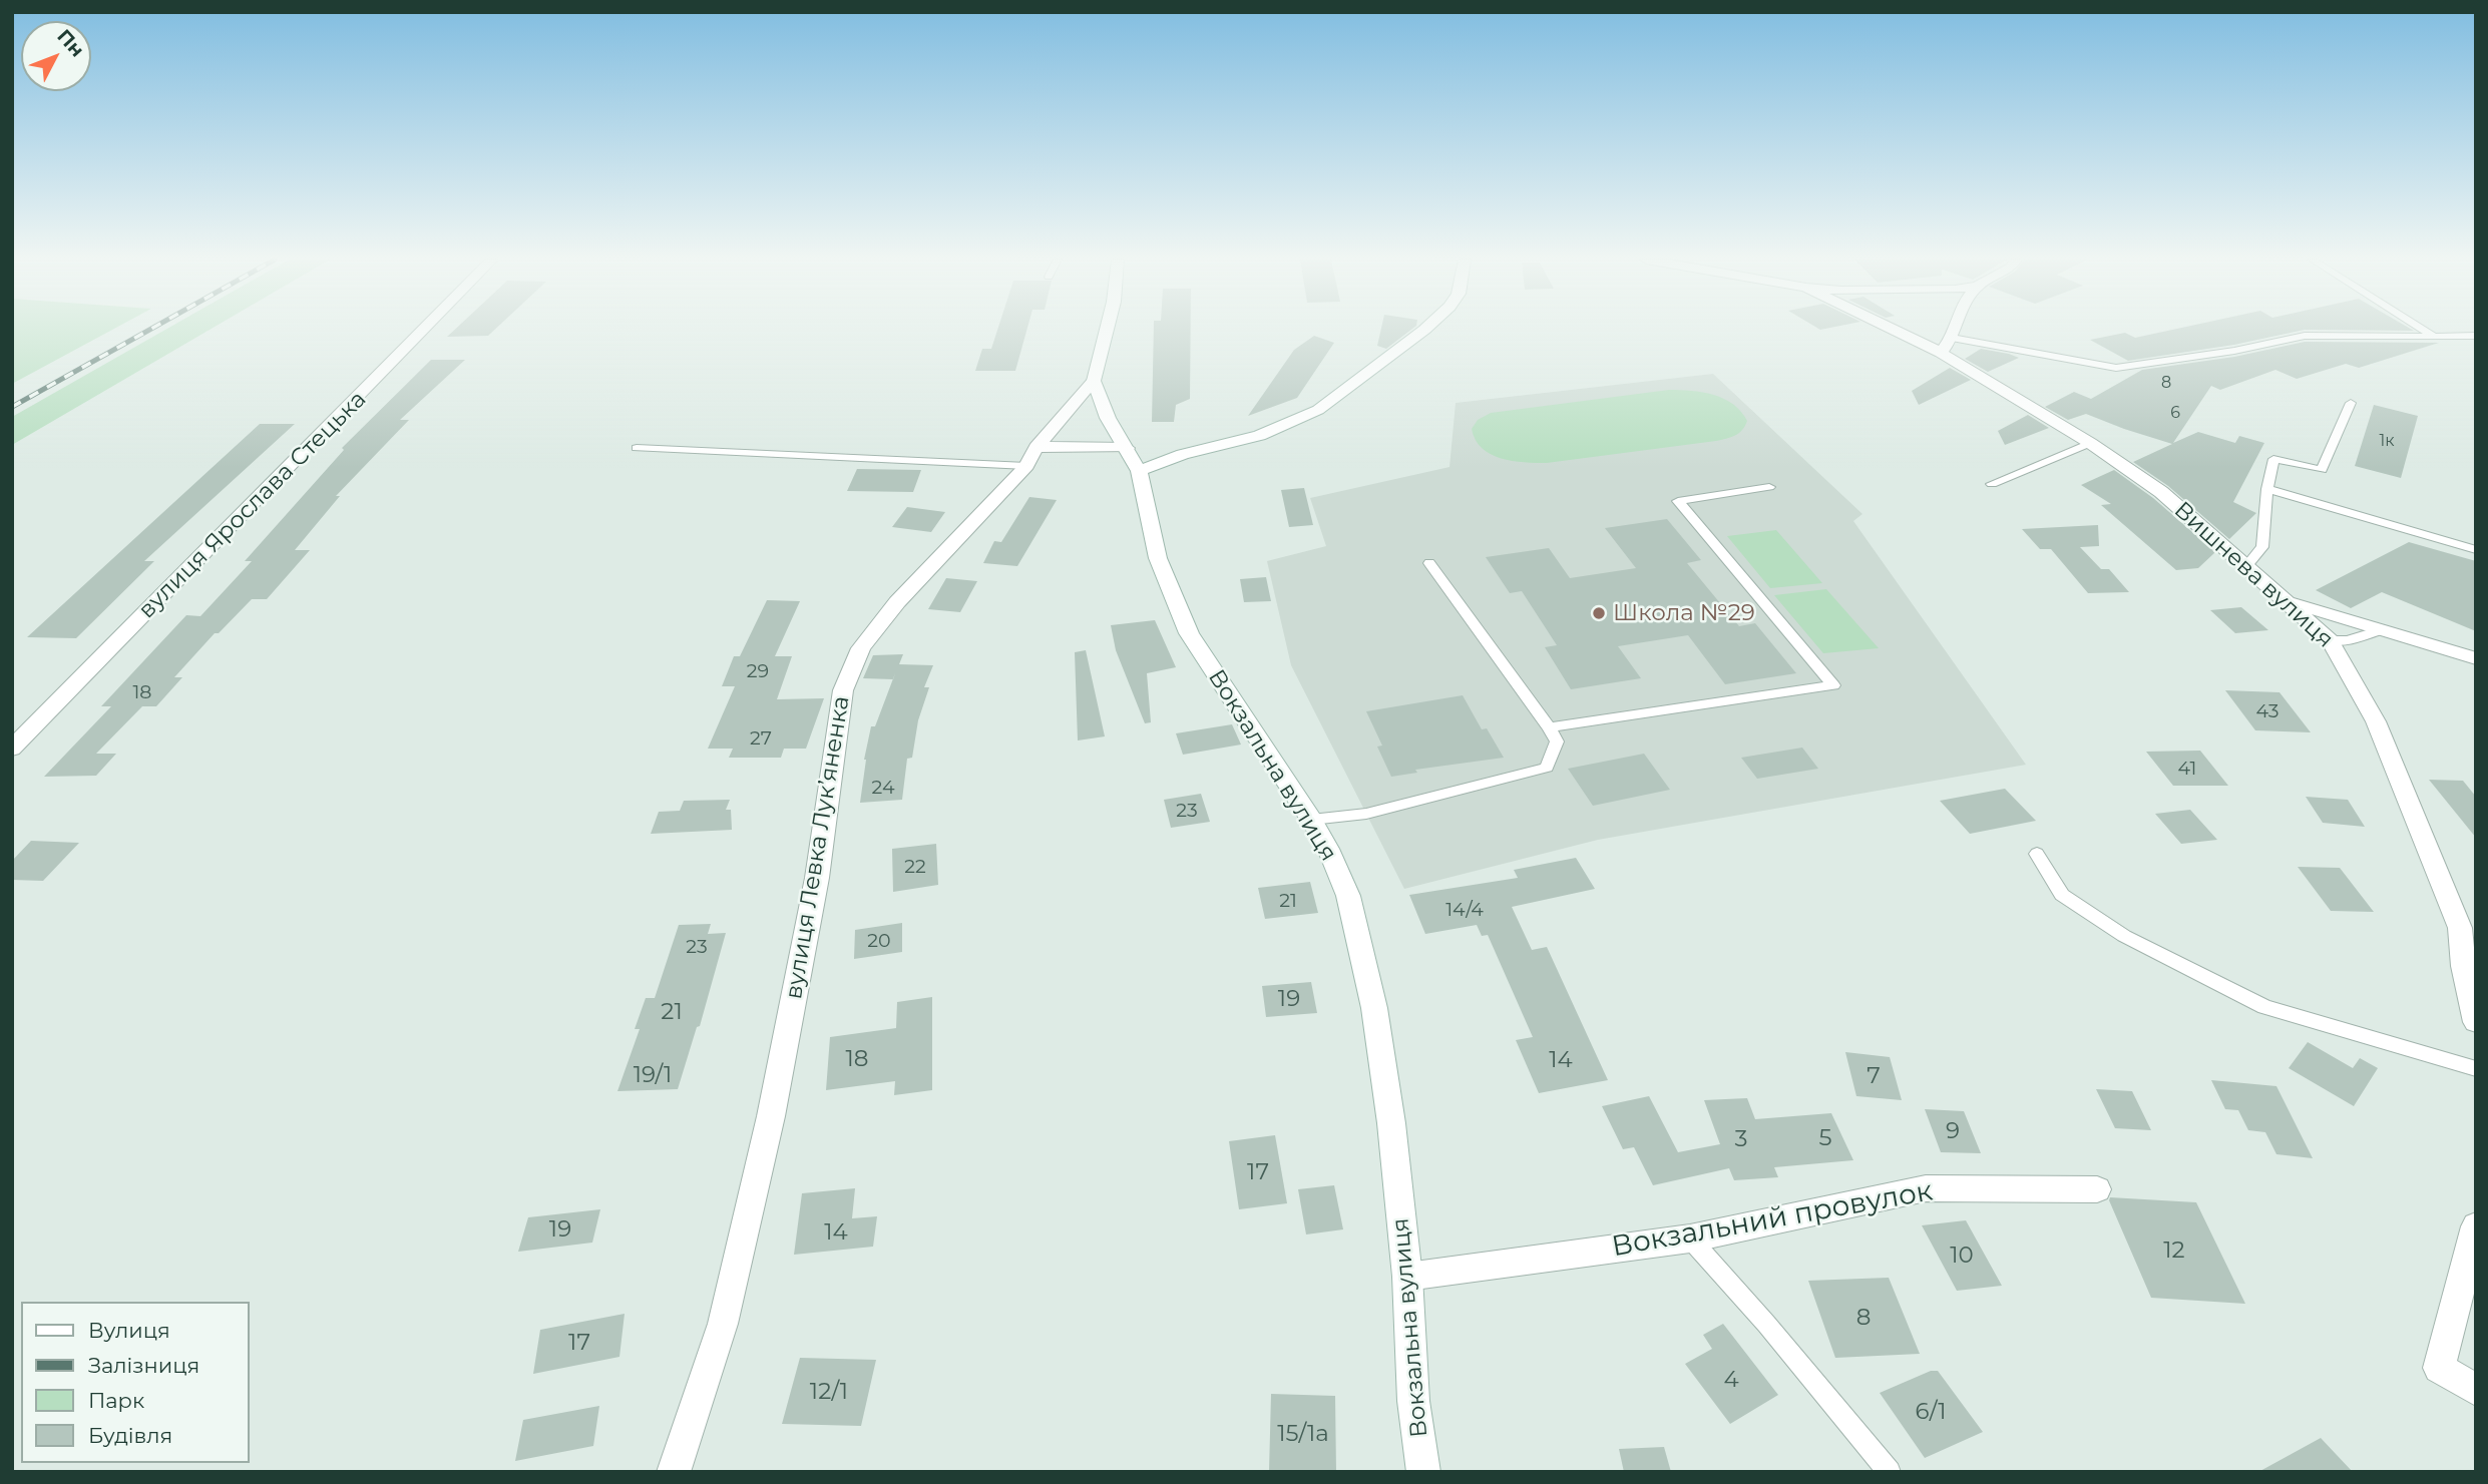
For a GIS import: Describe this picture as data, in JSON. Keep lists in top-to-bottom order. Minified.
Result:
{"streets":{"street":["вулиця Ярослава Стецька","Вишнева вулиця","Вокзальна вулиця","вулиця Левка Лукʼяненка","Вокзальний провулок"]},"crossings":[["Вокзальна вулиця","вулиця Левка Лукʼяненка"],["Вокзальна вулиця","Вокзальний провулок"]],"places":["Школа №29"],"house_numbers":["8","6","1к","29","18","43","27","41","24","23","22","21","14/4","20","23","19","21","18","14","19/1","7","9","5","3","17","19","14","12","10","8","17","4","12/1","6/1","15/1а"],"legend":["Вулиця","Залізниця","Парк","Будівля"],"north":"top right"}
